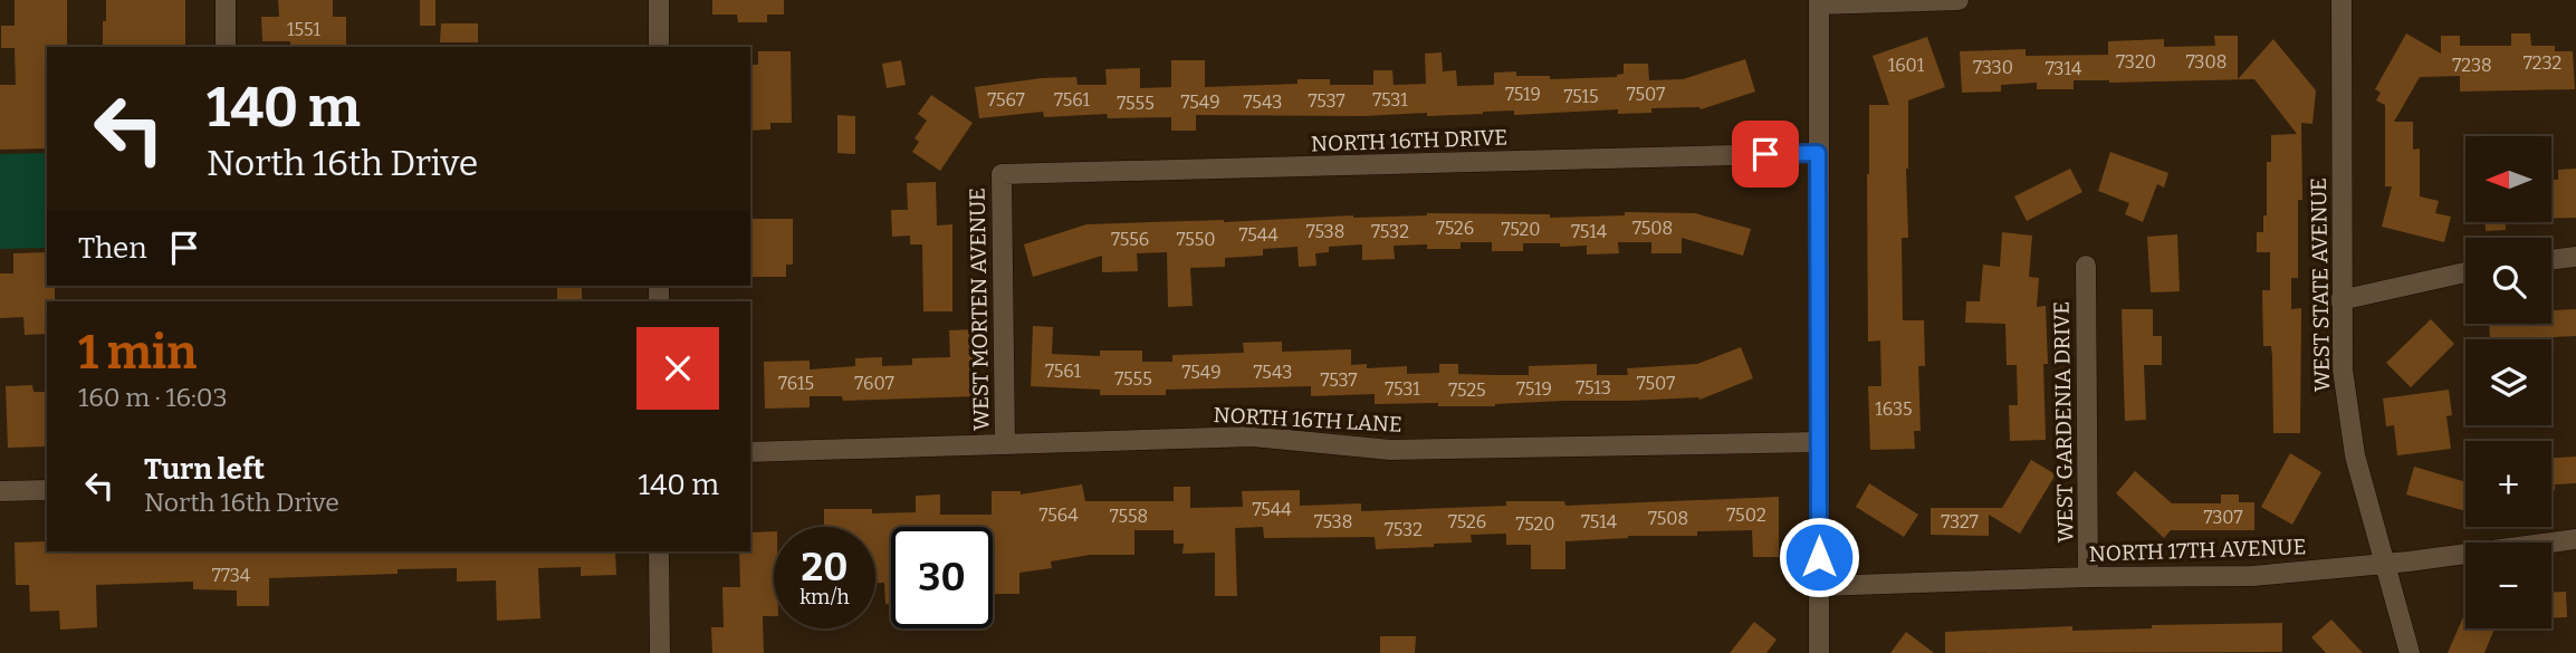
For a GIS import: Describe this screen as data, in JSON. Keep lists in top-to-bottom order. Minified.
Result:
{"streets":{"street":["NORTH 16TH DRIVE","WEST STATE AVENUE","WEST MORTEN AVENUE","NORTH 16TH LANE","WEST GARDENIA DRIVE","NORTH 17TH AVENUE"]},"crossings":[["NORTH 16TH DRIVE","WEST MORTEN AVENUE"],["WEST STATE AVENUE","NORTH 17TH AVENUE"],["WEST MORTEN AVENUE","NORTH 16TH LANE"],["WEST GARDENIA DRIVE","NORTH 17TH AVENUE"]],"house_numbers":["1551","7320","7308","7232","1601","7238","7330","7314","7519","7507","7515","7567","7561","7531","7537","7549","7543","7555","7526","7508","7520","7538","7532","7514","7544","7556","7550","7561","7549","7543","7555","7537","7615","7607","7507","7513","7531","7519","7525","1635","7544","7564","7502","7558","7307","7508","7538","7526","7514","7327","7520","7532","7734"],"north":"left","page":{"turn":["140 m","North 16th Drive"],"map_buttons":["+","−"],"then":"Then","heading":["1 min","160 m · 16:03"],"list":[{"name":"Turn left","note":"North 16th Drive","value":"140 m"}],"speed":"20 km/h","limit":"30"}}
